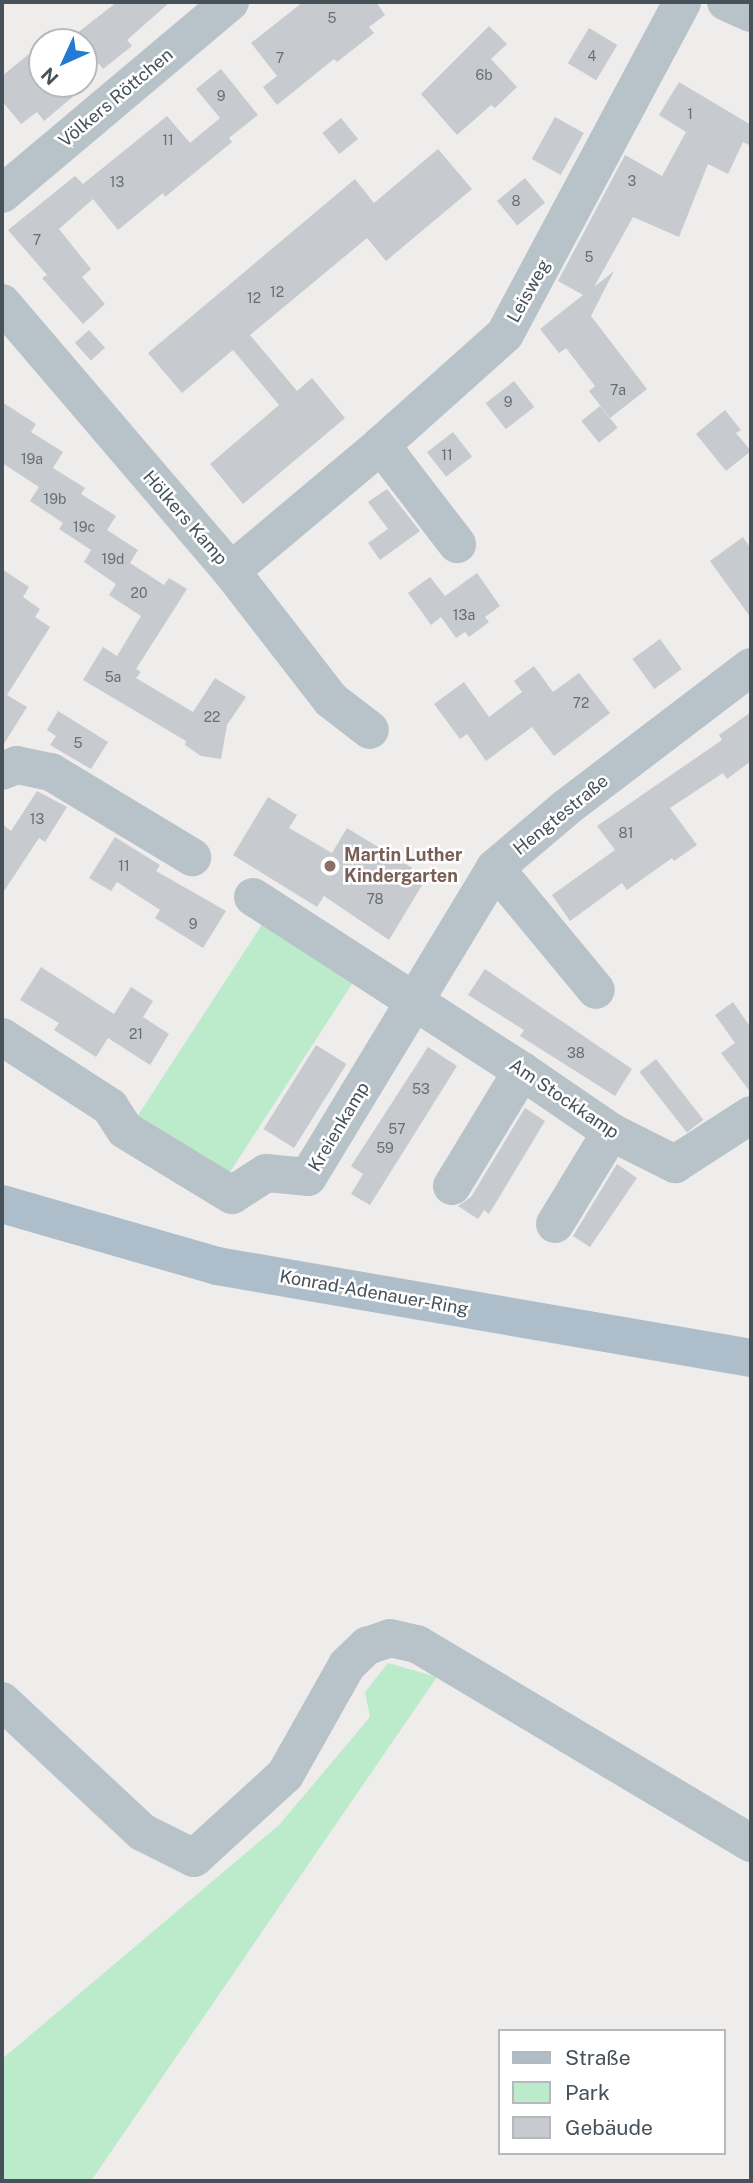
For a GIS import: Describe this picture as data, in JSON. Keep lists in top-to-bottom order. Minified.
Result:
{"streets":{"main road":["Konrad-Adenauer-Ring"],"street":["Völkers Röttchen","Leisweg","Hölkers Kamp","Hengtestraße","Am Stockkamp","Kreienkamp"]},"crossings":[["Leisweg","Hölkers Kamp"],["Hengtestraße","Am Stockkamp"],["Hengtestraße","Kreienkamp"],["Am Stockkamp","Kreienkamp"]],"places":["Martin Luther Kindergarten"],"house_numbers":["5","4","7","6b","9","1","11","3","13","8","7","5","12","12","7a","9","11","19a","19b","19c","19d","20","13a","5a","72","22","5","13","81","11","78","9","21","38","53","57","59"],"legend":["Straße","Park","Gebäude"],"north":"bottom left"}
